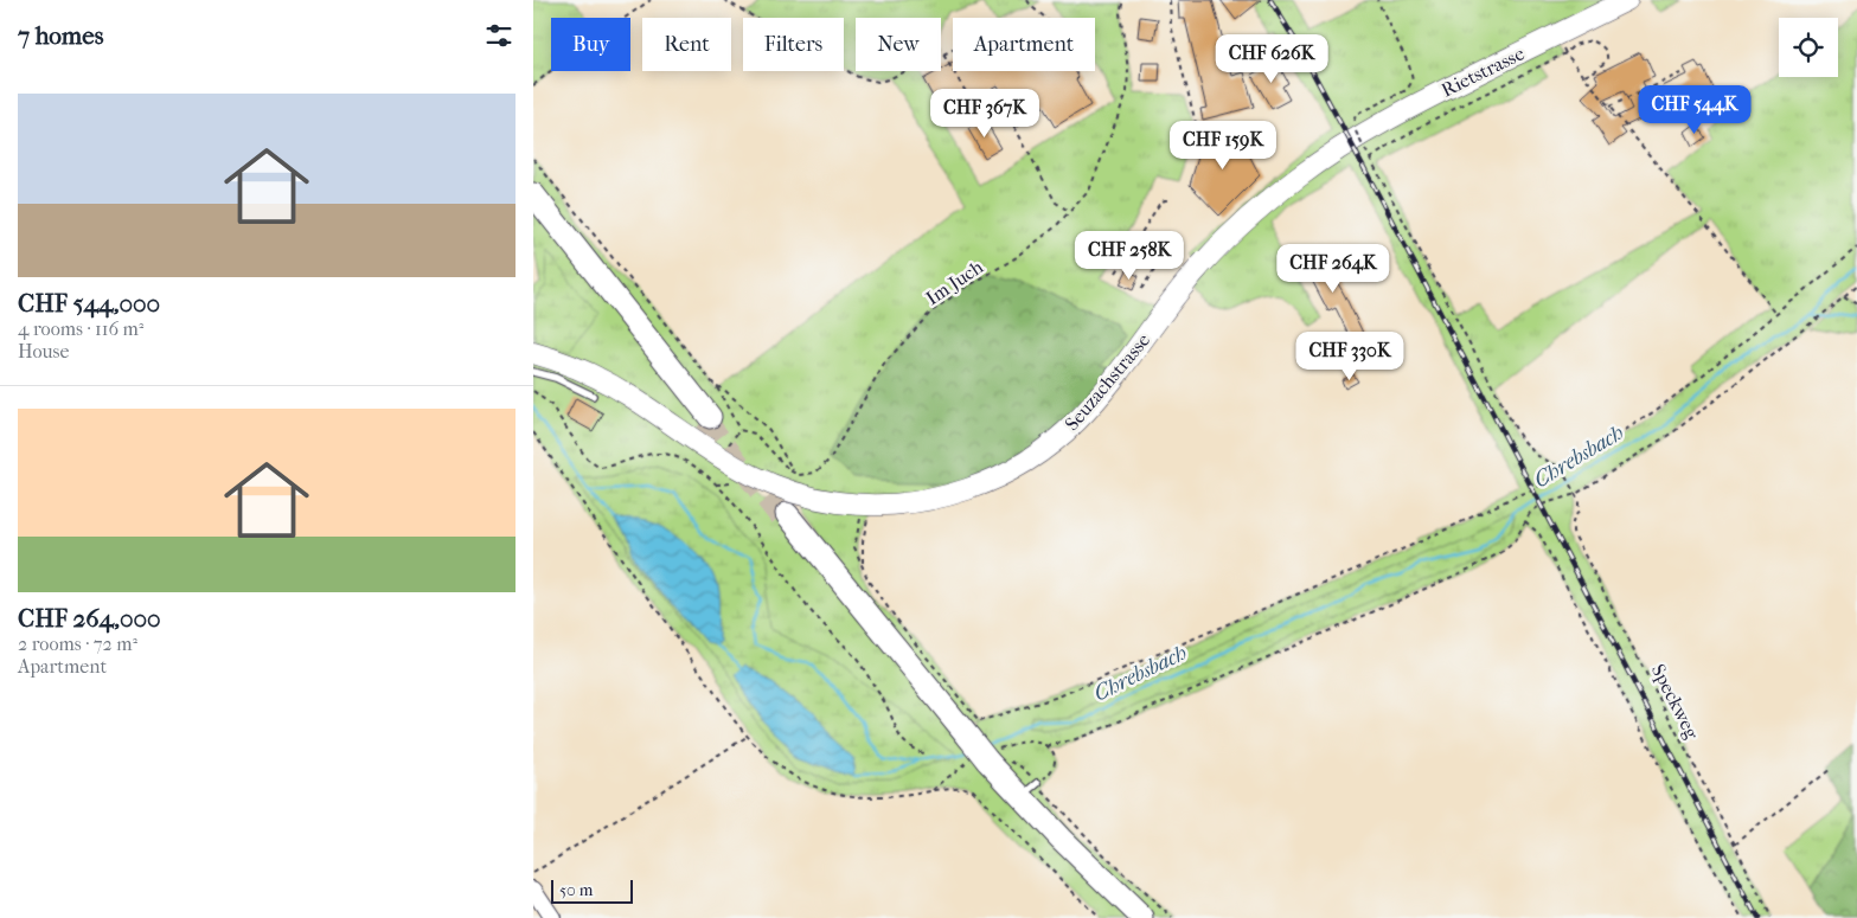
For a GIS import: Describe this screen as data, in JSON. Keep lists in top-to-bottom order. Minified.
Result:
{"streets":{"main road":["Rietstrasse","Seuzachstrasse"],"path":["Im Juch","Speckweg"]},"crossings":[["Rietstrasse","Seuzachstrasse"]],"water":["Chrebsbach"],"scale_bar":"50 m","page":{"heading":"7 homes","chip":["Buy","Rent","Filters","New","Apartment"],"price":["CHF 626K","CHF 544K","CHF 367K","CHF 159K","CHF 258K","CHF 264K","CHF 330K"],"list":[{"name":"CHF 544,000","note":"4 rooms · 116 m² · House"},{"name":"CHF 264,000","note":"2 rooms · 72 m² · Apartment"}],"scale":"50 m"}}
